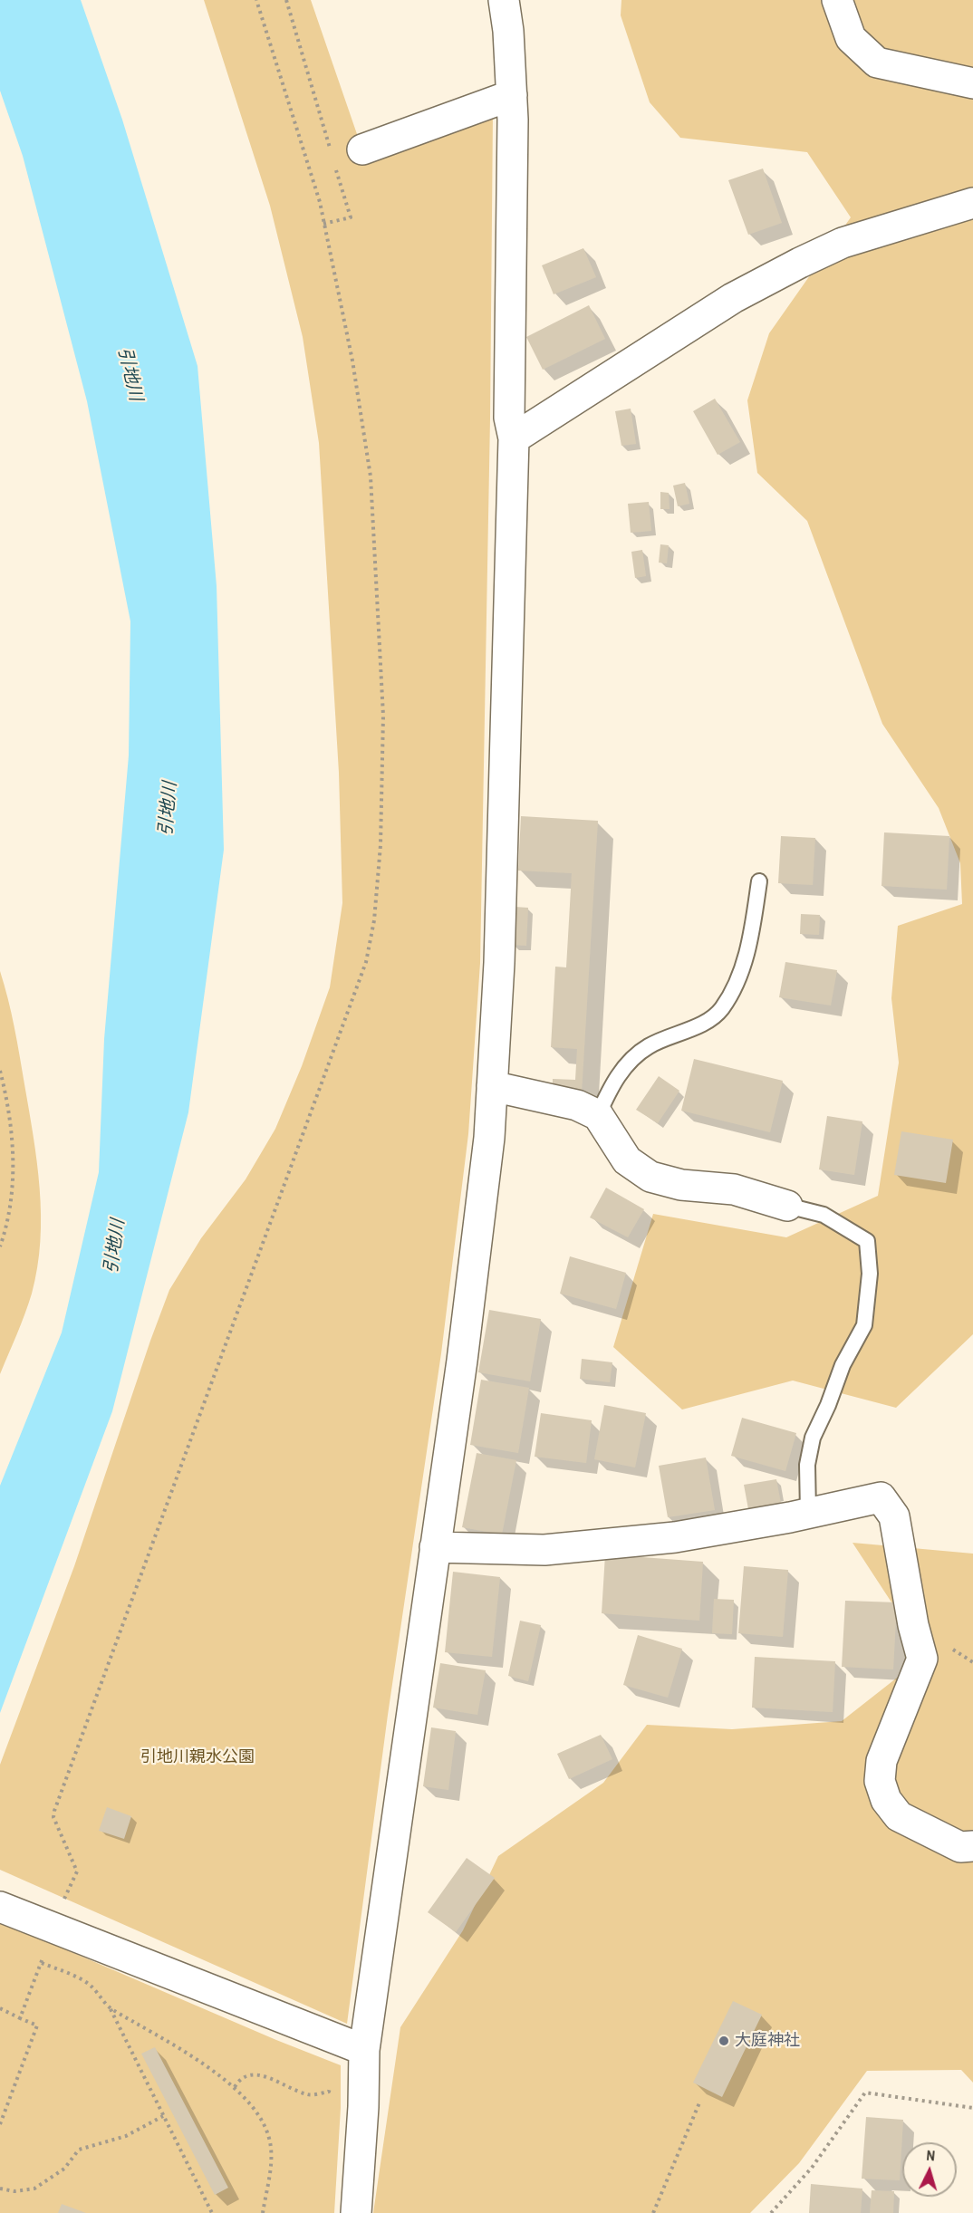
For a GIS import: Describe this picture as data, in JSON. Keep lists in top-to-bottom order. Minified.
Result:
{"water":["引地川"],"parks":["引地川親水公園"],"places":["大庭神社"],"north":"top"}
